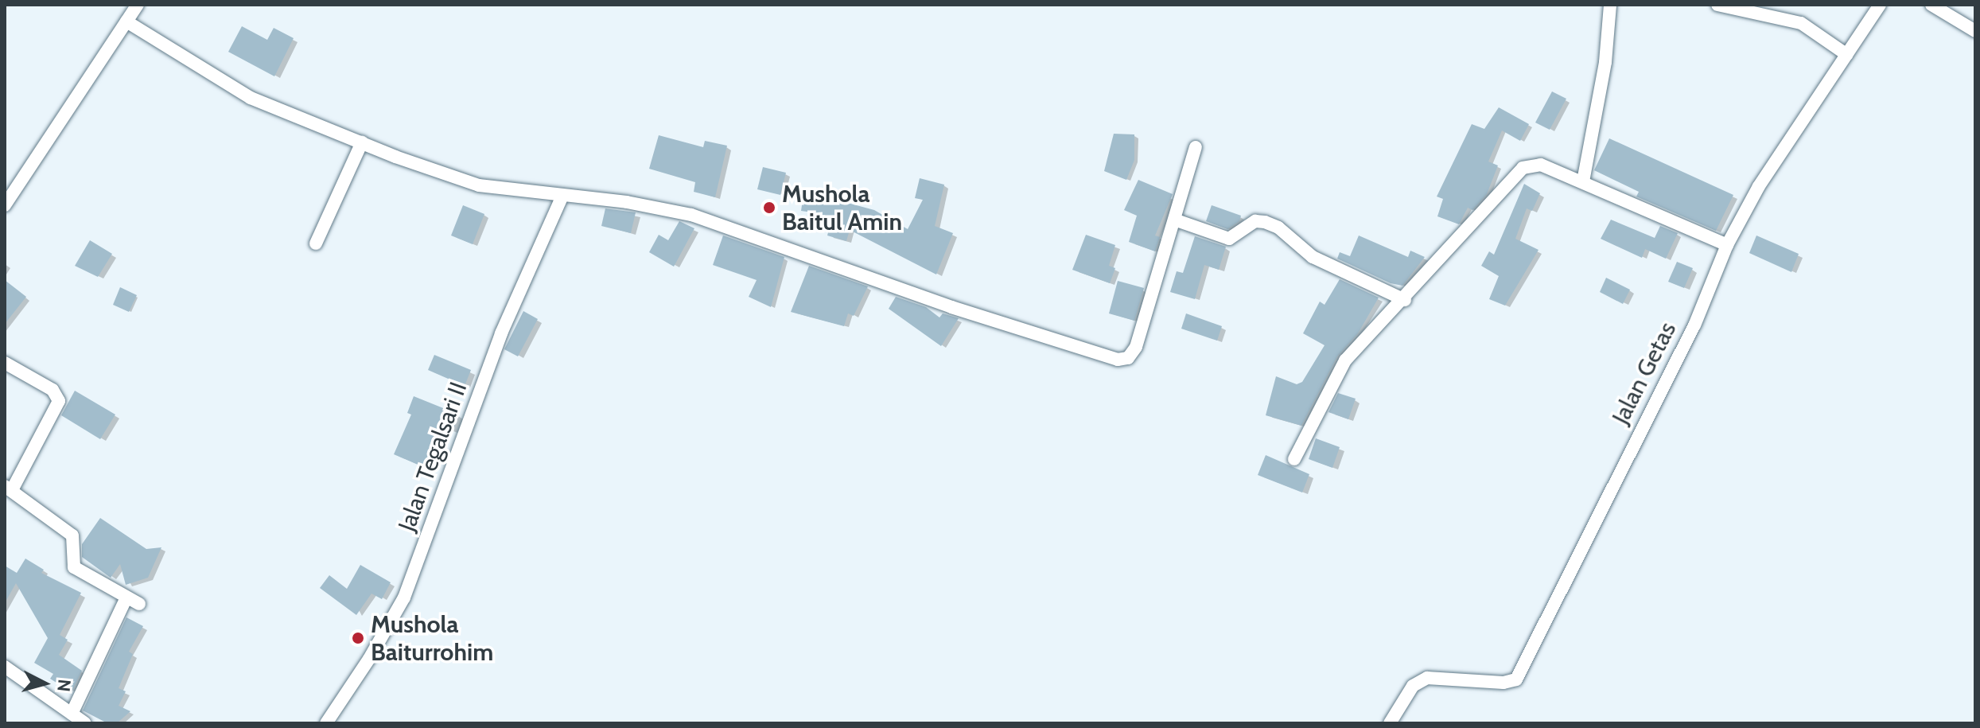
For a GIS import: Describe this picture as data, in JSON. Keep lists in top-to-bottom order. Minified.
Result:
{"streets":{"street":["Jalan Getas","Jalan Tegalsari II"]},"places":["Mushola Baitul Amin","Mushola Baiturrohim"],"north":"right"}
